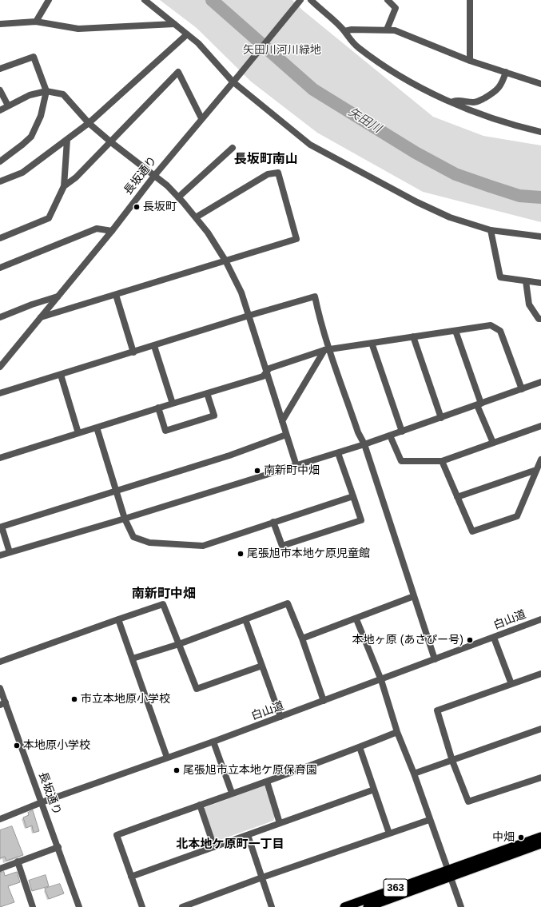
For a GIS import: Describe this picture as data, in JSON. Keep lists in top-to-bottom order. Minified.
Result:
{"streets":{"highway":["363"],"street":["長坂通り","白山道"]},"crossings":[["長坂通り","白山道"]],"districts":["長坂町南山","南新町中畑","北本地ケ原町一丁目"],"water":["矢田川"],"parks":["矢田川河川緑地"],"places":["長坂町","南新町中畑","尾張旭市本地ケ原児童館","本地ヶ原 (あさぴー号)","市立本地原小学校","本地原小学校","尾張旭市立本地ケ原保育園","中畑"]}
